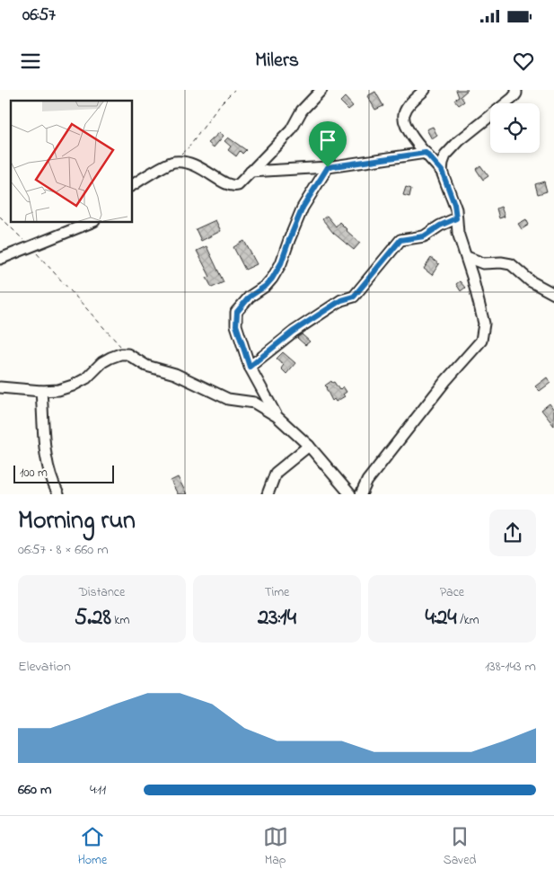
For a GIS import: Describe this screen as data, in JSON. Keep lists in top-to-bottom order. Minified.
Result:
{"scale_bar":"100 m","page":{"status":"06:57","header":"Milers","scale":"100 m","heading":["Morning run","06:57 · 8 × 660 m"],"stats":[["Distance","5.28 km"],["Time","23:14"],["Pace","4:24 /km"]],"chart":["Elevation","138–143 m"],"list":[{"name":"660 m","note":"4:11"}],"tabs":["Home","Map","Saved"]}}
